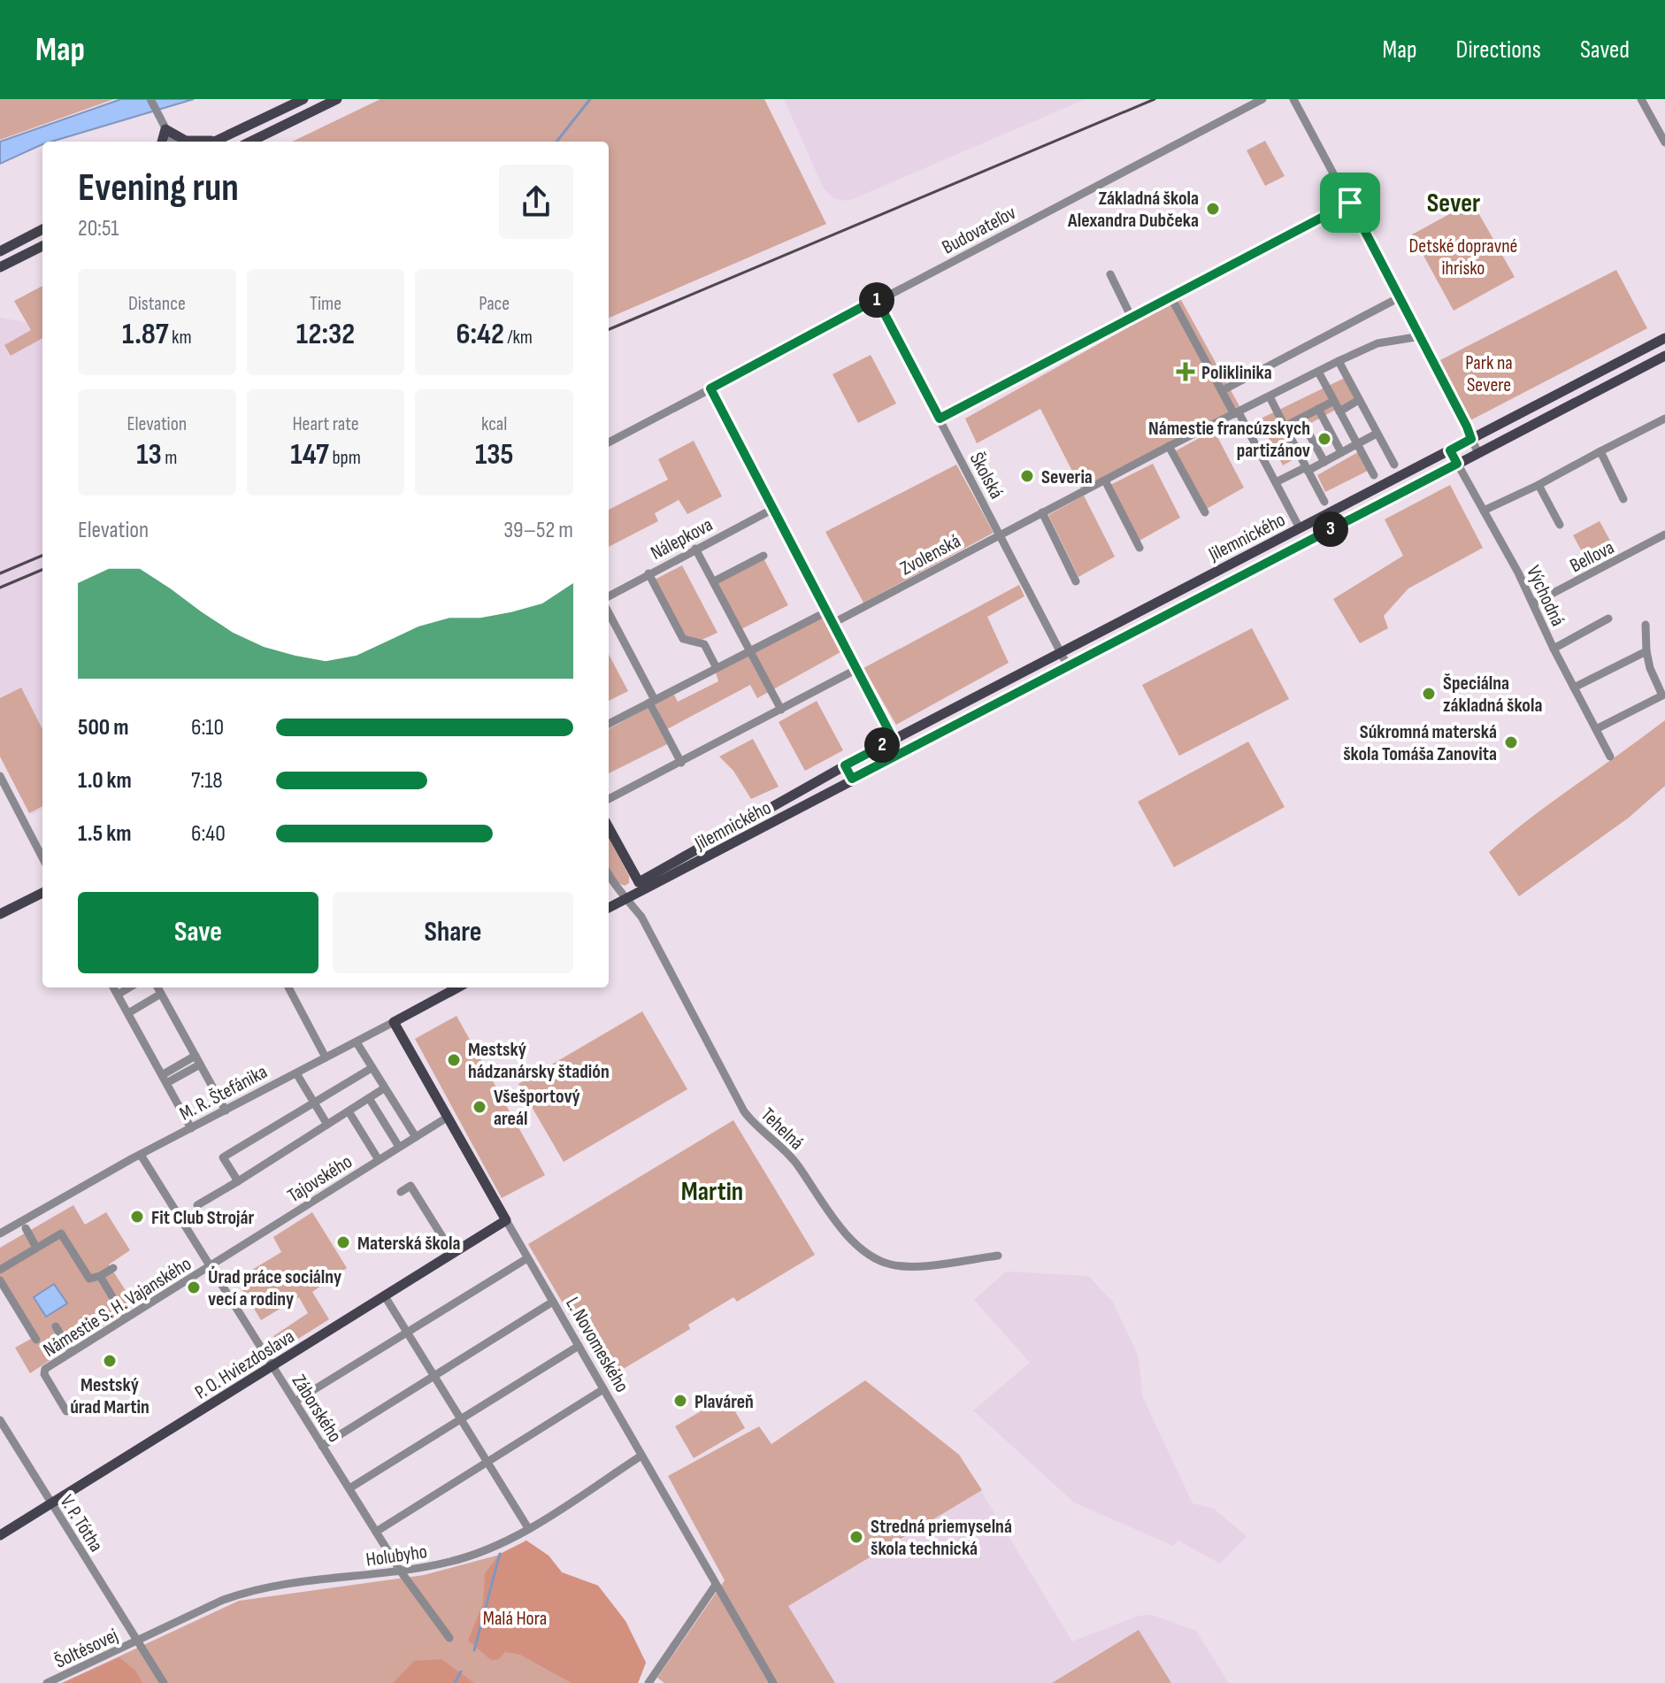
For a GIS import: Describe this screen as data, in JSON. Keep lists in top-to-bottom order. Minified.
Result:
{"streets":{"main road":["Jilemnického","M. R. Štefánika","L. Novomeského","P. O. Hviezdoslava"],"street":["Budovateľov","Školská","Nálepkova","Zvolenská","Bellova","Východná","Tehelná","Tajovského","Námestie S. H. Vajanského","Záborského","V. P. Tótha","Holubyho","Šoltésovej"]},"crossings":[["Budovateľov","Školská"],["Školská","Jilemnického"],["Školská","Zvolenská"],["Jilemnického","Východná"],["Jilemnického","Tehelná"],["Bellova","Východná"],["M. R. Štefánika","L. Novomeského"],["M. R. Štefánika","Záborského"],["Tajovského","Námestie S. H. Vajanského"],["Tajovského","L. Novomeského"],["Tajovského","Záborského"],["Námestie S. H. Vajanského","Záborského"],["L. Novomeského","P. O. Hviezdoslava"],["L. Novomeského","Holubyho"],["P. O. Hviezdoslava","Záborského"],["P. O. Hviezdoslava","V. P. Tótha"],["Záborského","Holubyho"],["V. P. Tótha","Holubyho"],["V. P. Tótha","Šoltésovej"],["Holubyho","Šoltésovej"]],"districts":["Sever","Martin"],"parks":["Detské dopravné ihrisko","Park na Severe","Malá Hora"],"places":{"other":["Základná škola Alexandra Dubčeka","Námestie francúzskych partizánov","Severia","Špeciálna základná škola","Súkromná materská škola Tomáša Zanovita","Mestský hádzanársky štadión","Všešportový areál","Fit Club Strojár","Materská škola","Úrad práce sociálny vecí a rodiny","Mestský úrad Martin","Plaváreň","Stredná priemyselná škola technická"],"health":["Poliklinika"]},"page":{"header":"Map","nav":["Map","Directions","Saved"],"heading":["Evening run","20:51"],"stats":[["Distance","1.87 km"],["Time","12:32"],["Pace","6:42 /km"],["Elevation","13 m"],["Heart rate","147 bpm"],["kcal","135"]],"pins":["1","3","2"],"chart":["Elevation","39–52 m"],"list":[{"name":"500 m","note":"6:10"},{"name":"1.0 km","note":"7:18"},{"name":"1.5 km","note":"6:40"}],"buttons":["Save","Share"]}}
